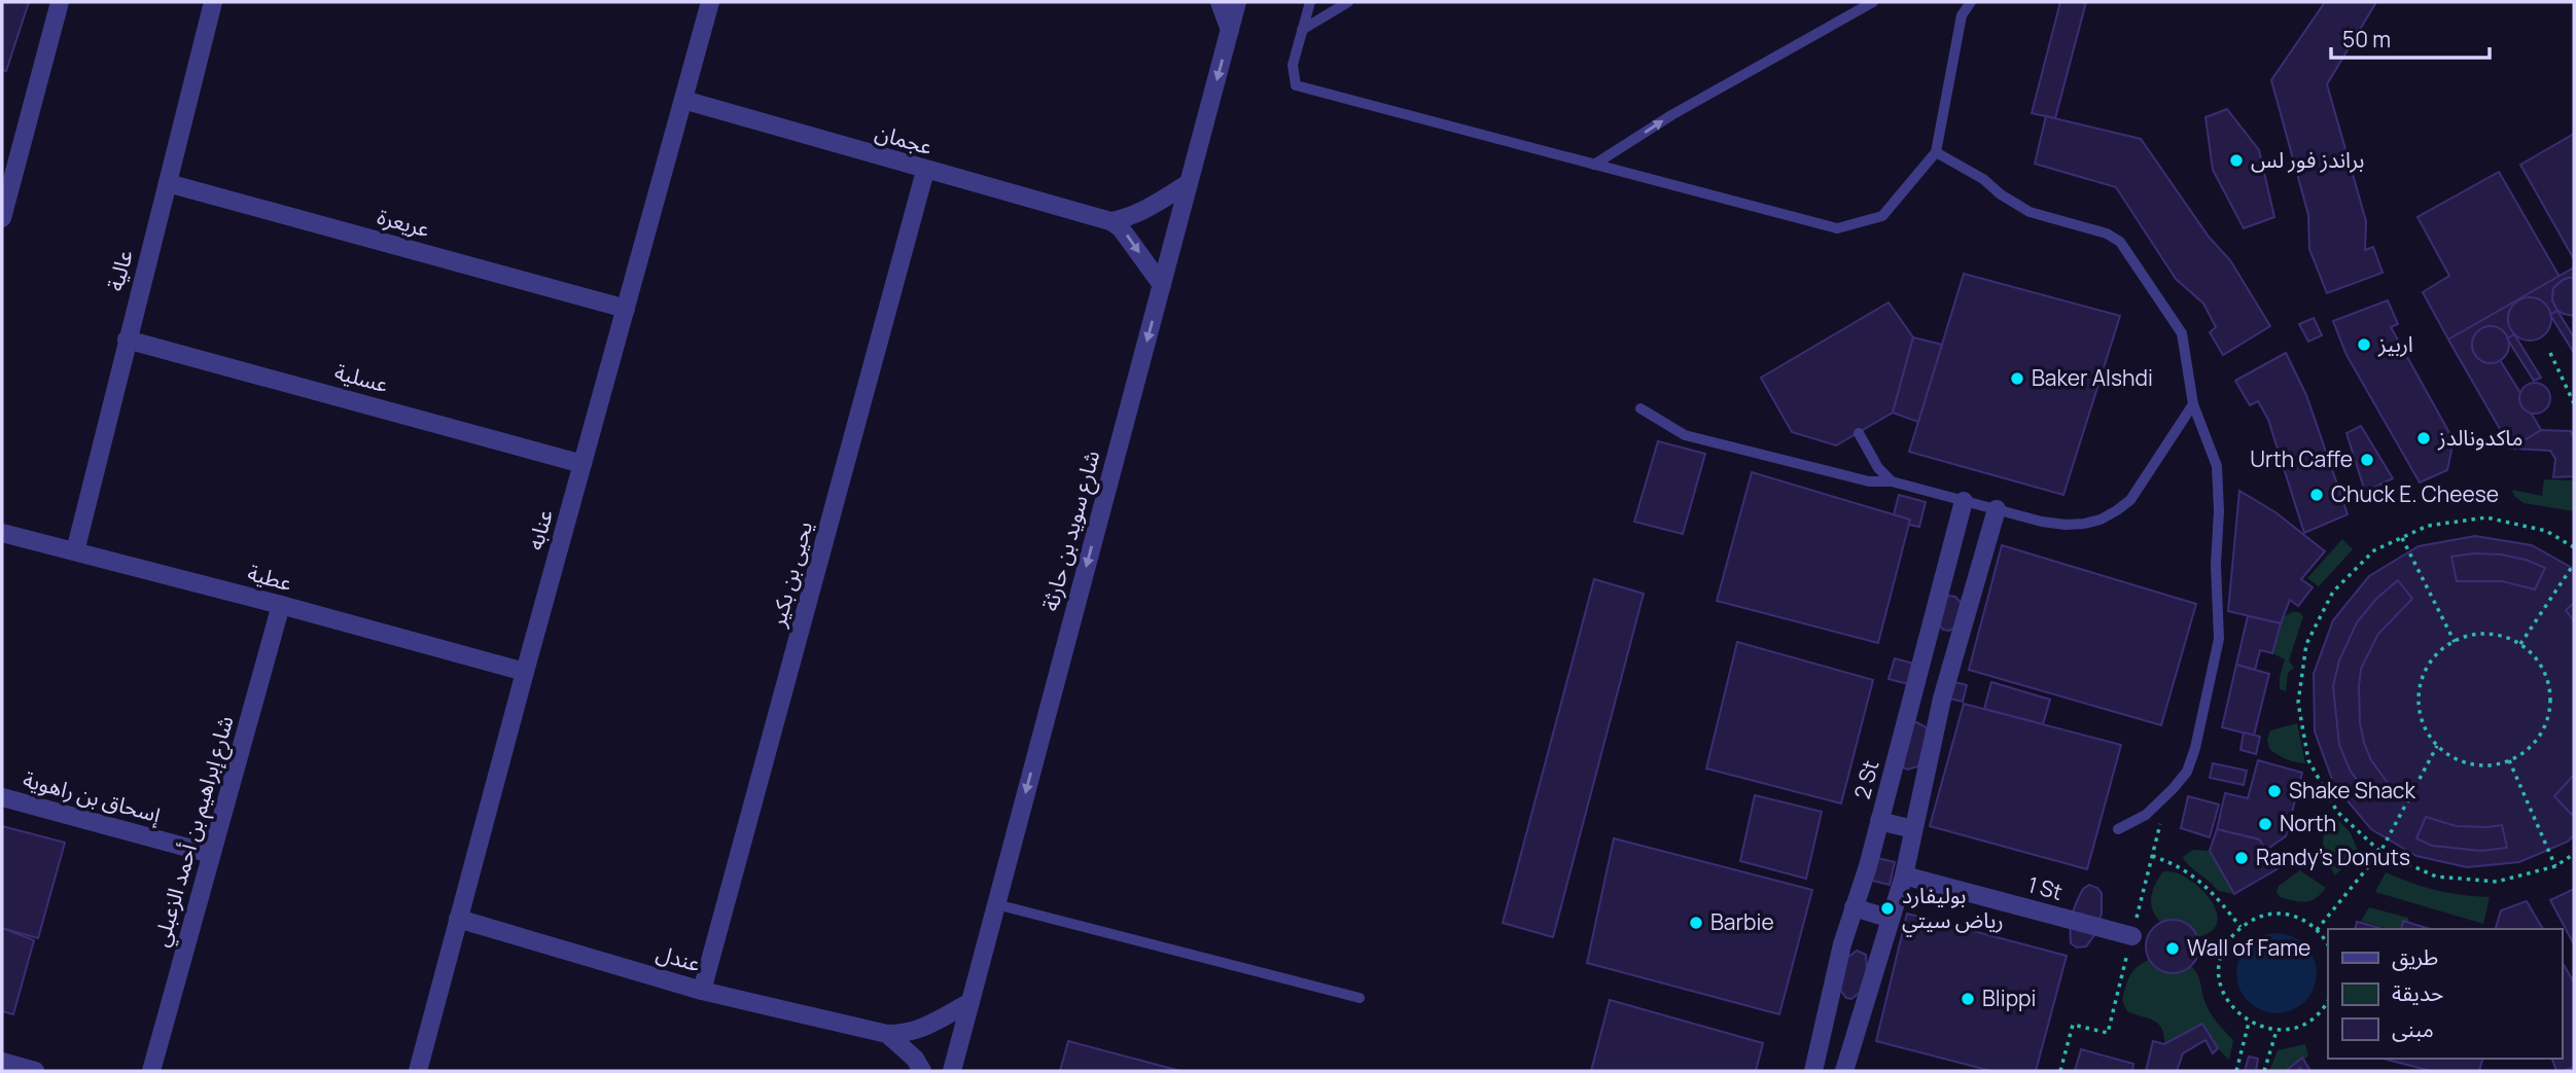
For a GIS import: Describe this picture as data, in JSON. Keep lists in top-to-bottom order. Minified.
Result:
{"streets":{"street":["عجمان","عريعرة","عالية","عسلية","عنابه","شارع سويد بن حارثة","يحيى بن بكير","عطية","2 St","إسحاق بن راهوية","شارع إبراهيم بن أحمد الزعبلي","1 St","عندل"]},"crossings":[["عجمان","عنابه"],["عجمان","يحيى بن بكير"],["عريعرة","عالية"],["عريعرة","عنابه"],["عالية","عسلية"],["عالية","عطية"],["عسلية","عنابه"],["عنابه","عطية"],["عنابه","عندل"],["شارع سويد بن حارثة","عندل"],["يحيى بن بكير","عندل"],["عطية","شارع إبراهيم بن أحمد الزعبلي"],["إسحاق بن راهوية","شارع إبراهيم بن أحمد الزعبلي"]],"one_way":["شارع سويد بن حارثة"],"places":["براندز فور لس","اربيز","Baker Alshdi","ماكدونالدز","Urth Caffe","Chuck E. Cheese","Shake Shack","North","Randy's Donuts","بوليفارد رياض سيتي","Barbie","Wall of Fame","Blippi"],"legend":["طريق","حديقة","مبنى"],"scale_bar":"50 m"}
